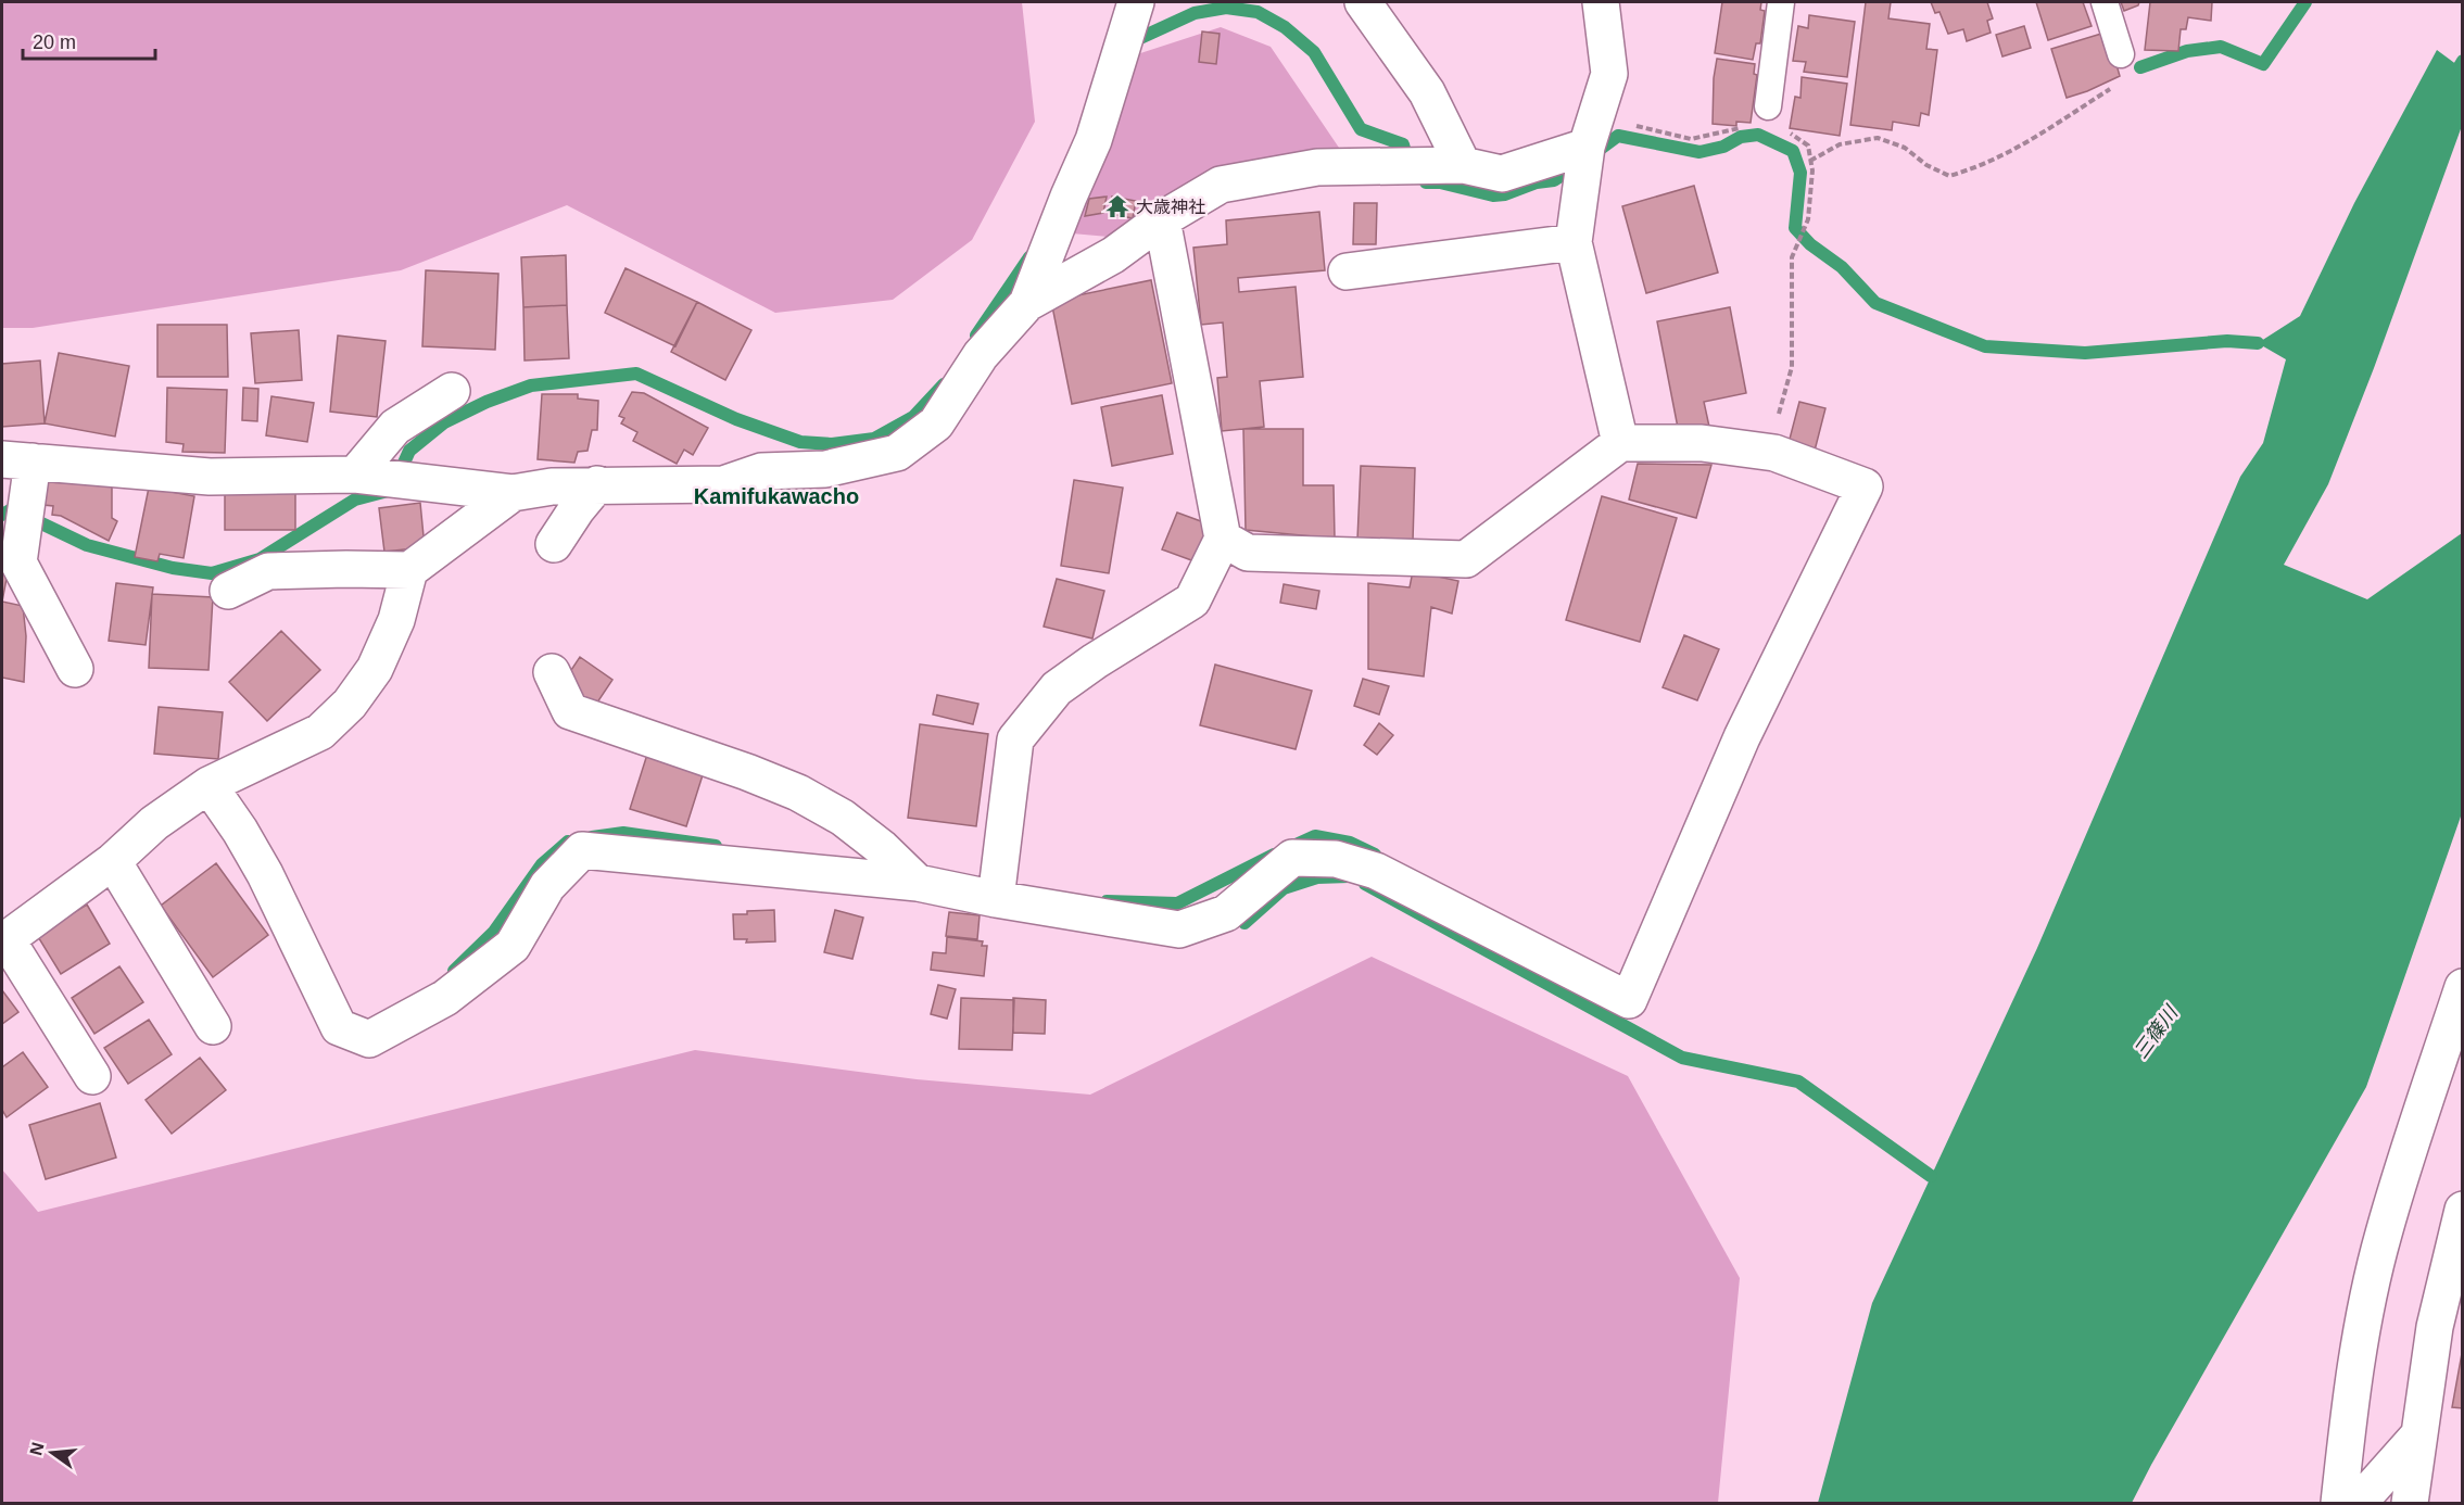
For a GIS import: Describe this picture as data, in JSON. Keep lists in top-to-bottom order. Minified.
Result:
{"districts":["Kamifukawacho"],"water":["三篠川"],"places":{"temple":["大歳神社"]},"scale_bar":"20 m","north":"left"}
